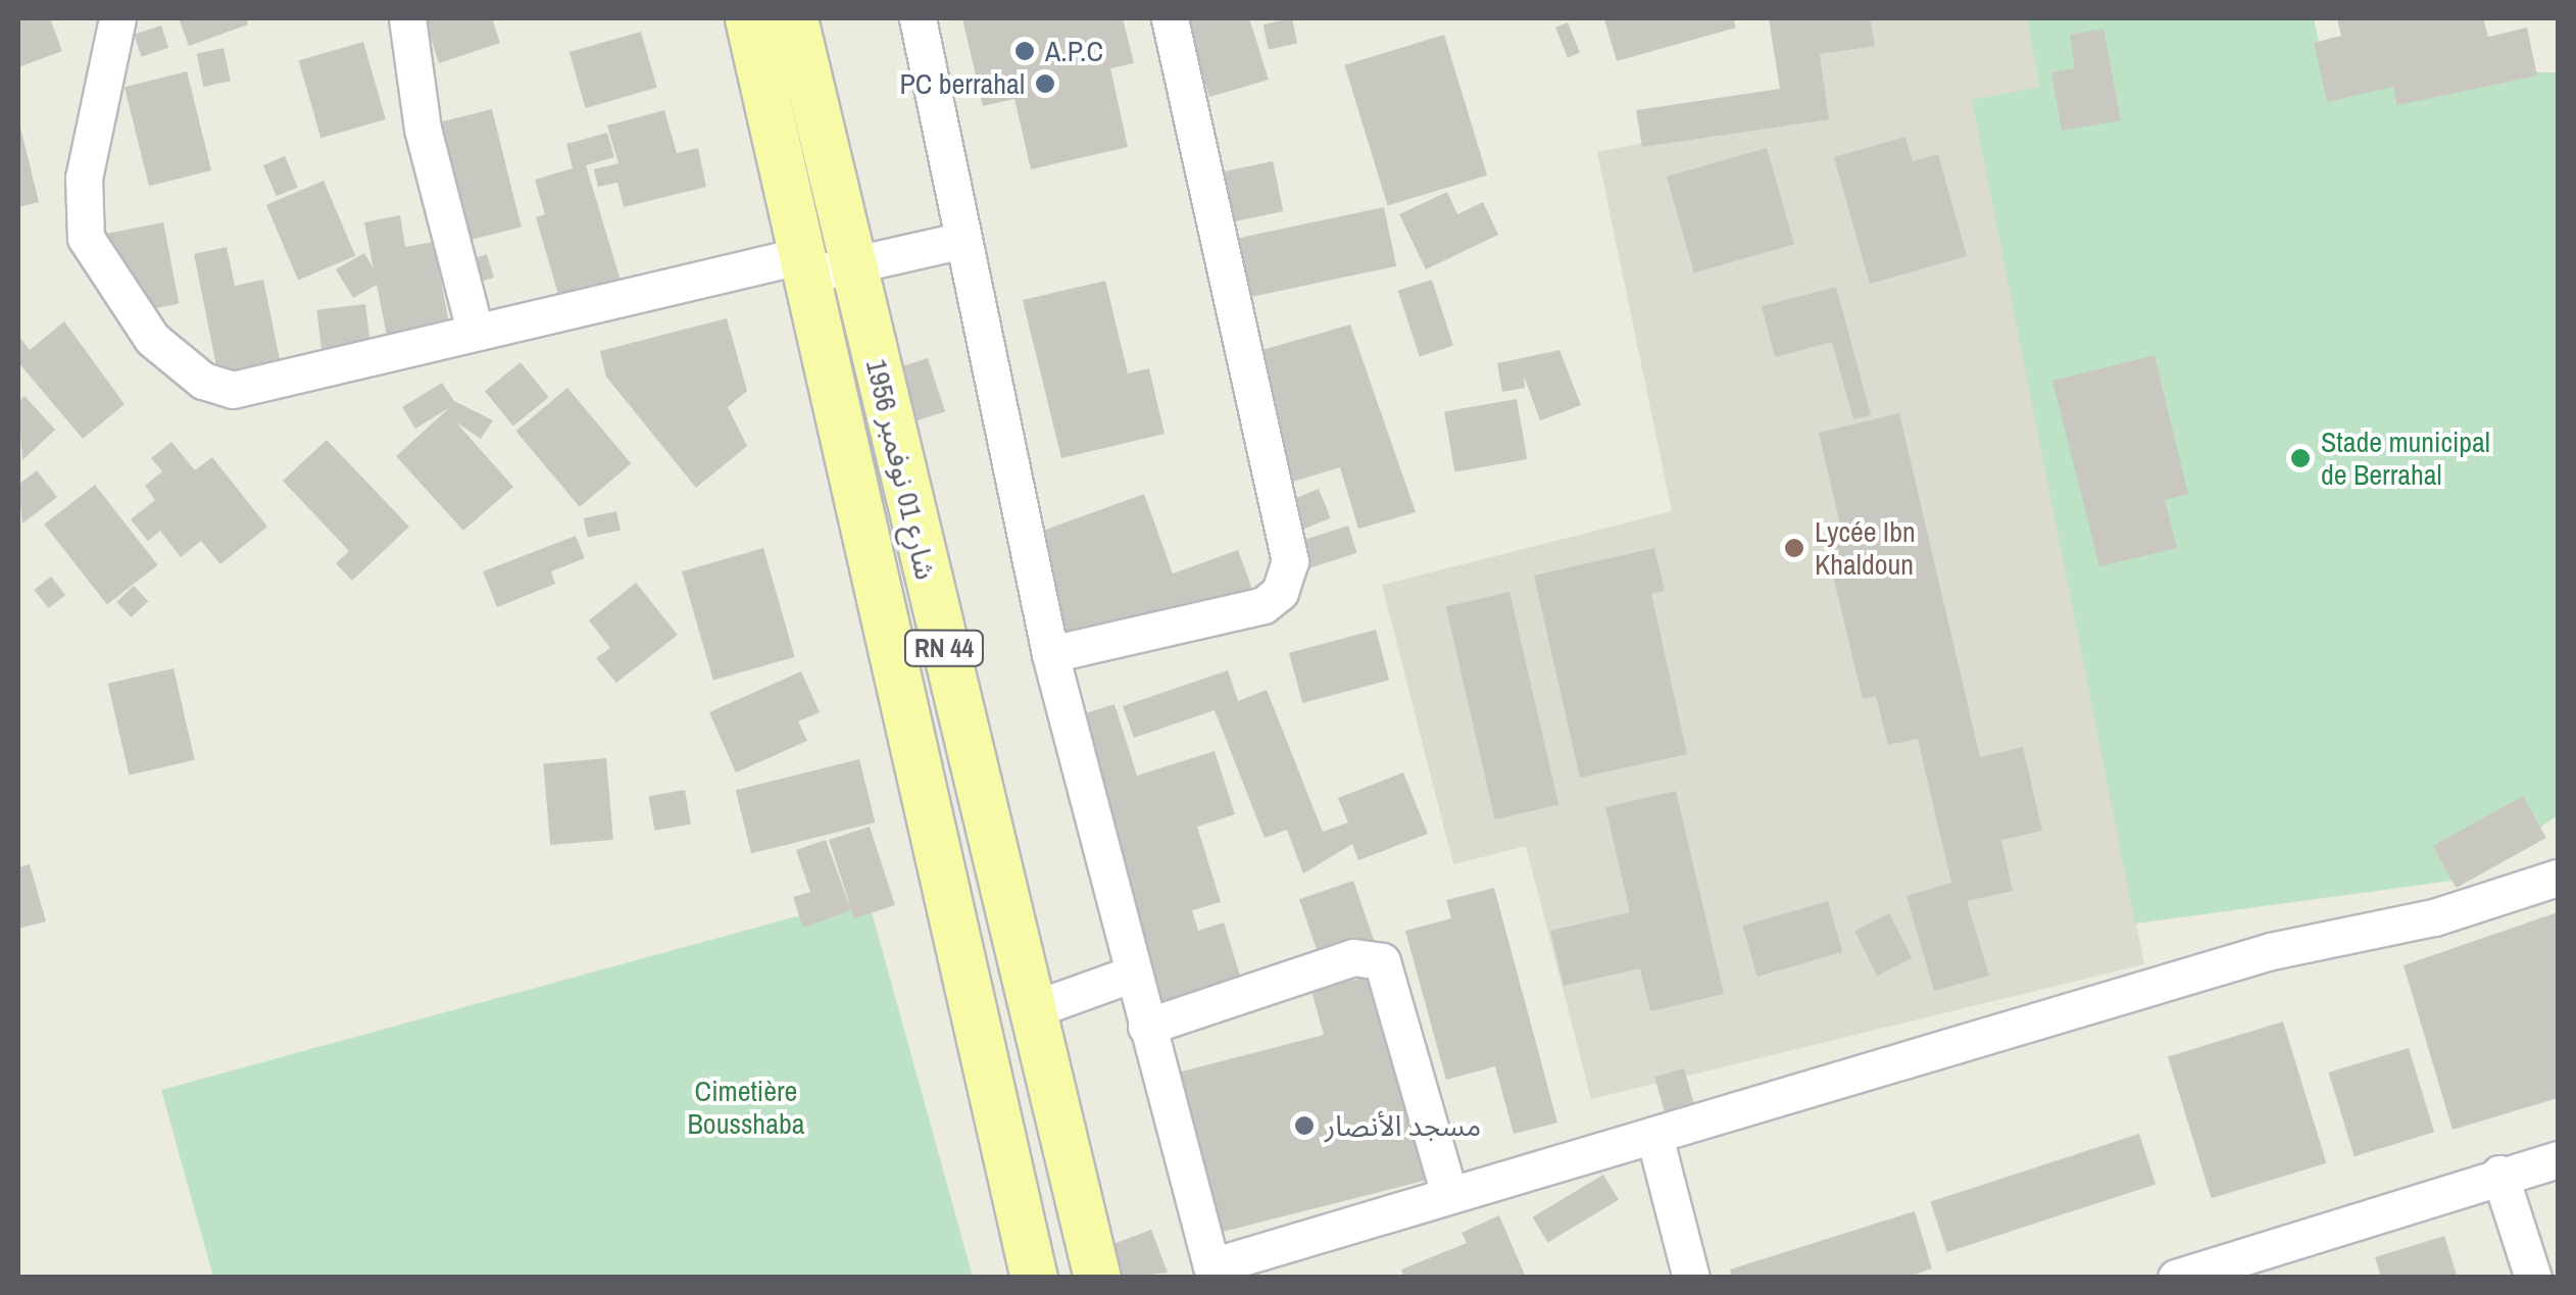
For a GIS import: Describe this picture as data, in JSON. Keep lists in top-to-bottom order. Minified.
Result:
{"streets":{"main road":["شارع 01 نوفمبر 1956","RN 44"]},"parks":["Cimetière Bousshaba"],"places":["A.P.C","PC berrahal","Stade municipal de Berrahal","Lycée Ibn Khaldoun","مسجد الأنصار"]}
